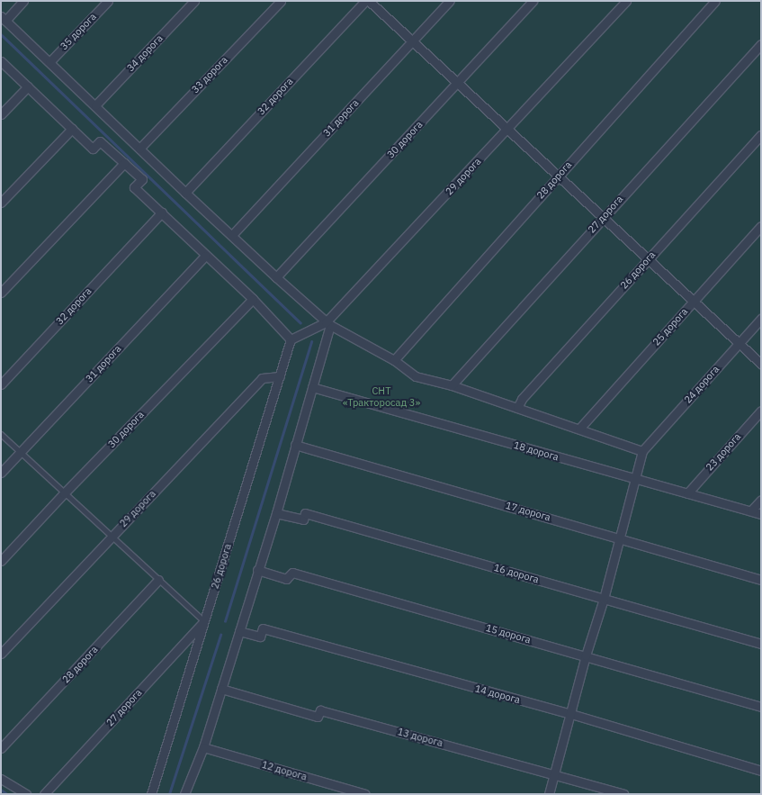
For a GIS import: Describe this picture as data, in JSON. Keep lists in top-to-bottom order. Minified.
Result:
{"streets":{"street":["35 дорога","34 дорога","33 дорога","32 дорога","31 дорога","30 дорога","29 дорога","28 дорога","27 дорога","26 дорога","25 дорога","24 дорога","18 дорога","23 дорога","17 дорога","16 дорога","15 дорога","14 дорога","13 дорога","12 дорога"]},"crossings":[["29 дорога","26 дорога"],["27 дорога","26 дорога"],["18 дорога","23 дорога"]],"parks":["СНТ «Тракторосад 3»"]}
